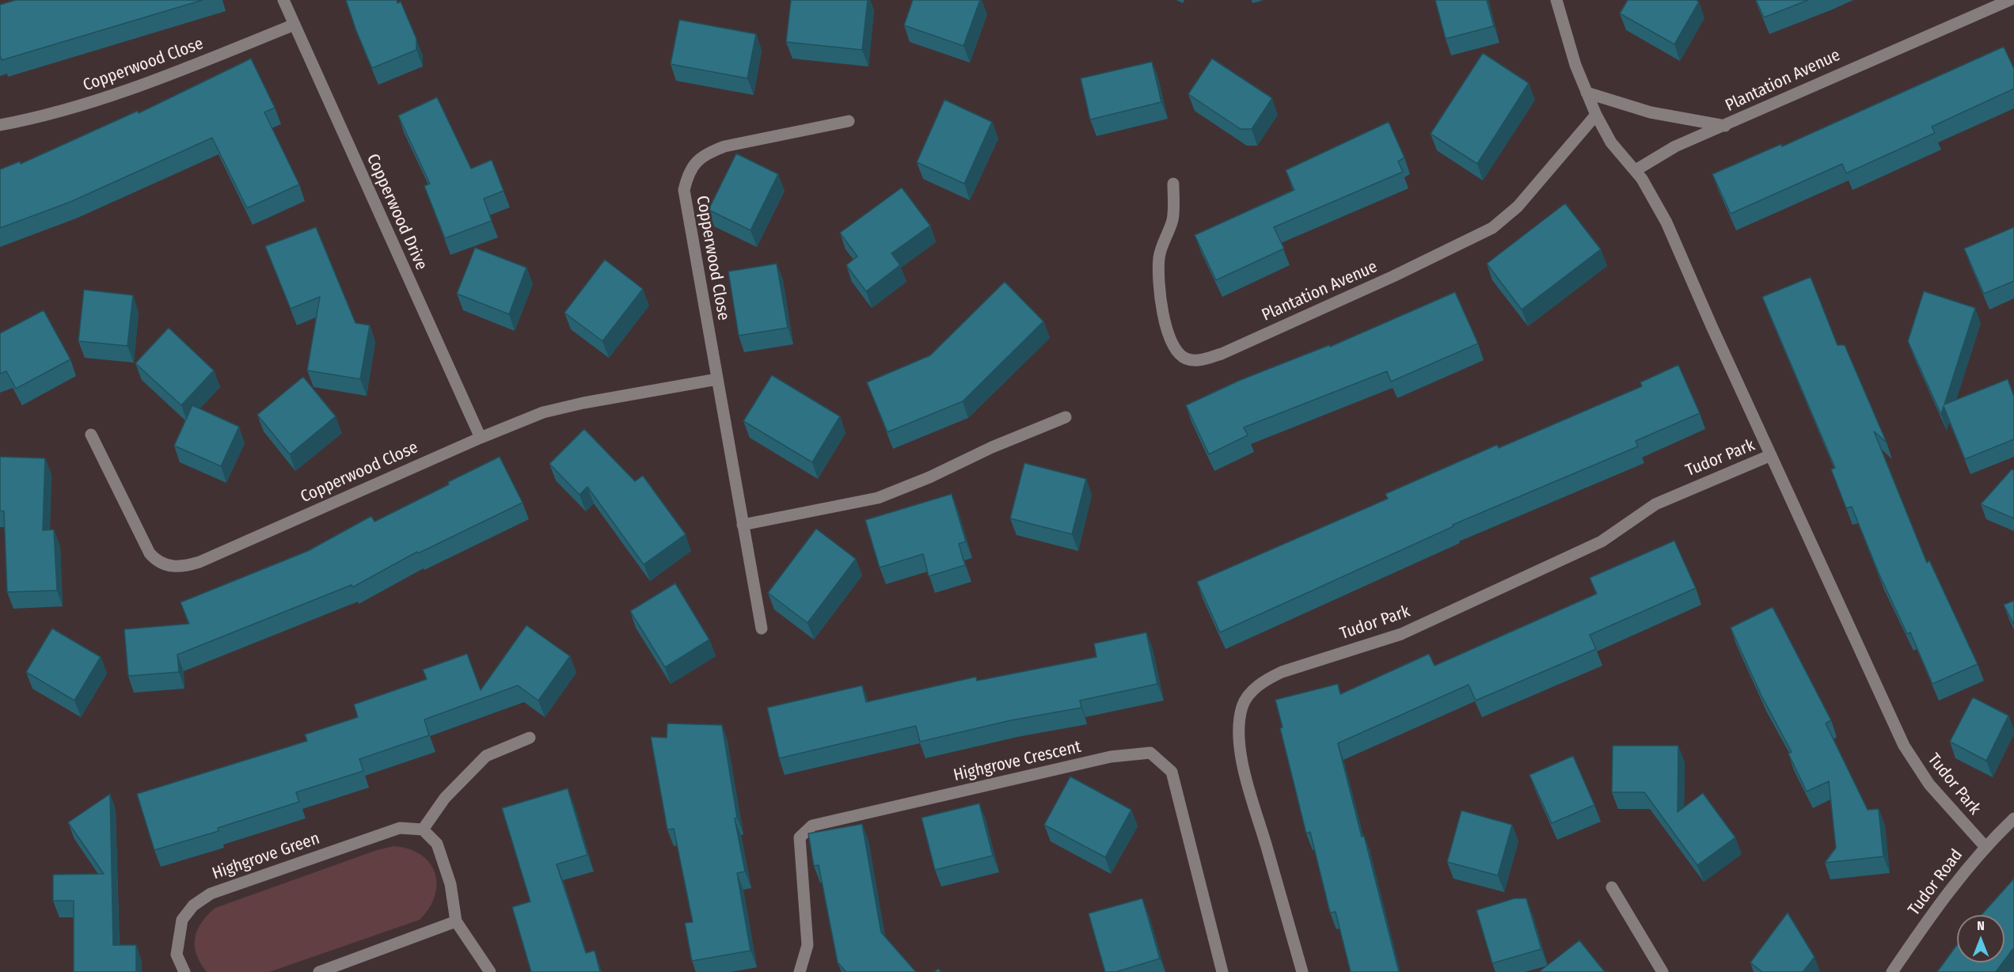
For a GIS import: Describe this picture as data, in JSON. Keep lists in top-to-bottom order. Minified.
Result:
{"streets":{"street":["Copperwood Close","Plantation Avenue","Copperwood Drive","Tudor Park","Highgrove Crescent","Highgrove Green","Tudor Road"]},"crossings":[["Copperwood Close","Copperwood Drive"],["Plantation Avenue","Tudor Park"],["Tudor Park","Tudor Road"]],"north":"top"}
